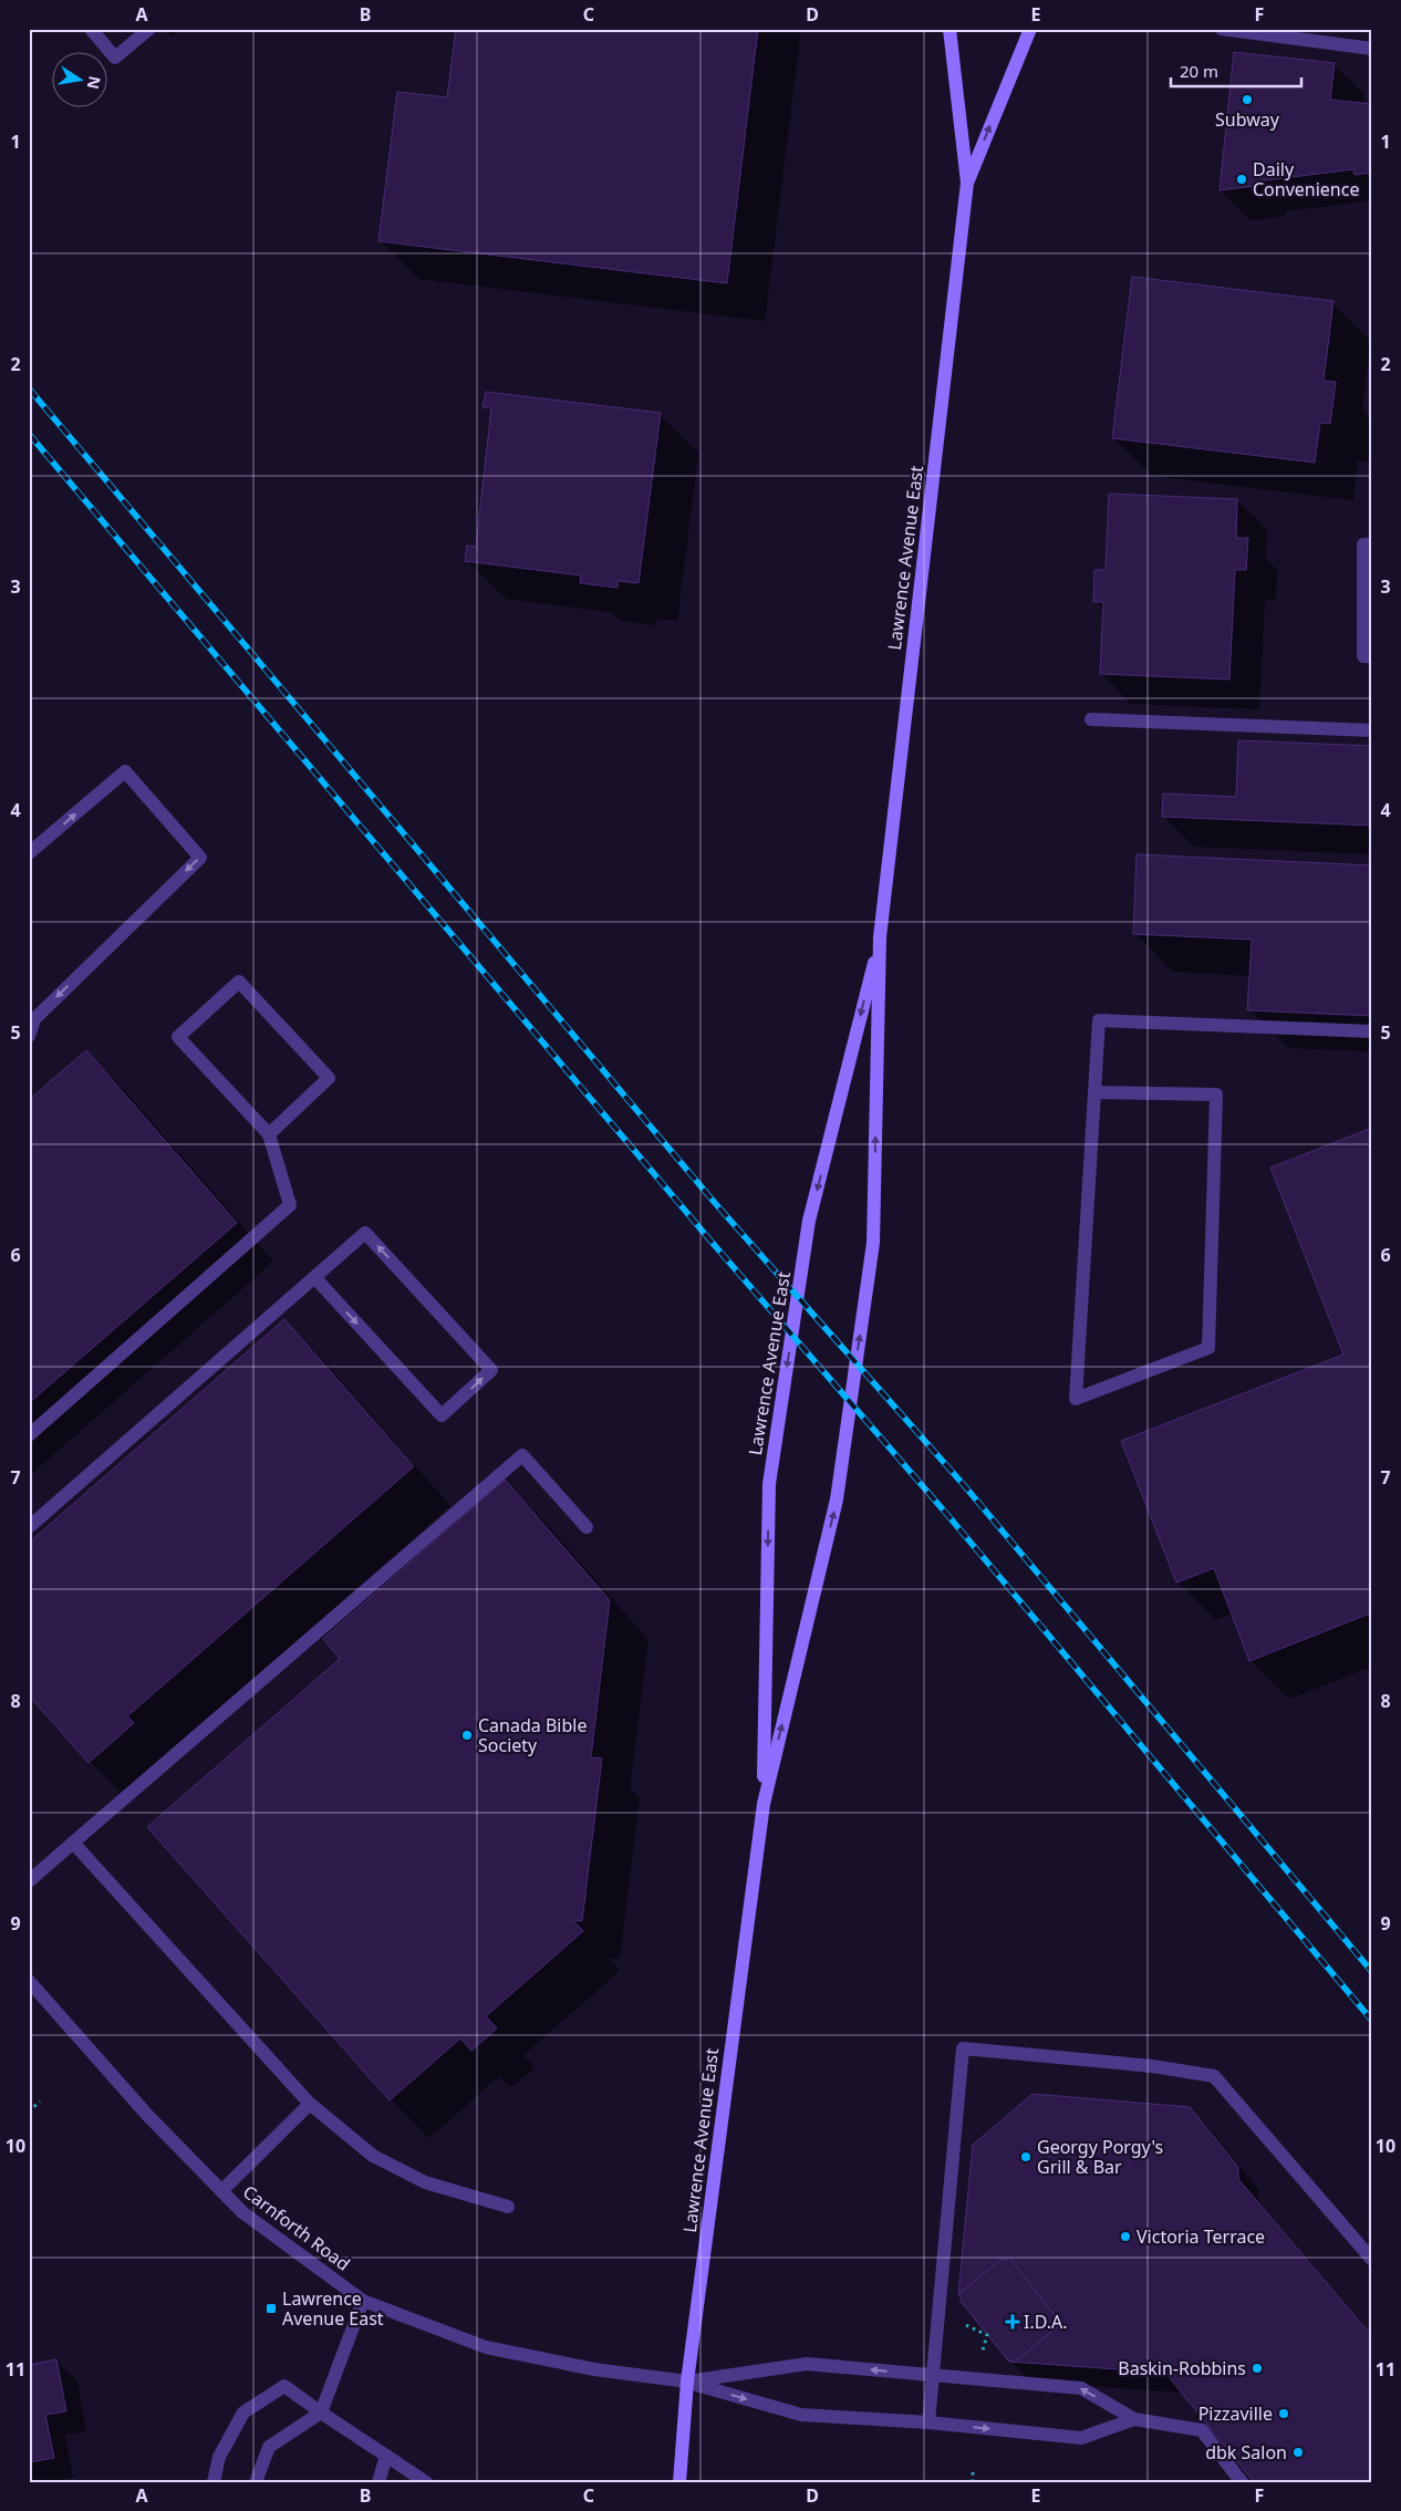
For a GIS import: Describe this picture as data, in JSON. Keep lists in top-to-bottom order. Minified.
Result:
{"streets":{"main road":["Lawrence Avenue East"],"street":["Carnforth Road"]},"crossings":[["Lawrence Avenue East","Carnforth Road"]],"places":{"other":["Subway","Daily Convenience","Canada Bible Society","Georgy Porgy's Grill & Bar","Victoria Terrace","Baskin-Robbins","Pizzaville","dbk Salon"],"transit":["Lawrence Avenue East"],"health":["I.D.A."]},"scale_bar":"20 m","north":"right","grid":{"columns":["A","B","C","D","E","F"],"rows":["1","2","3","4","5","6","7","8","9","10","11"]}}
